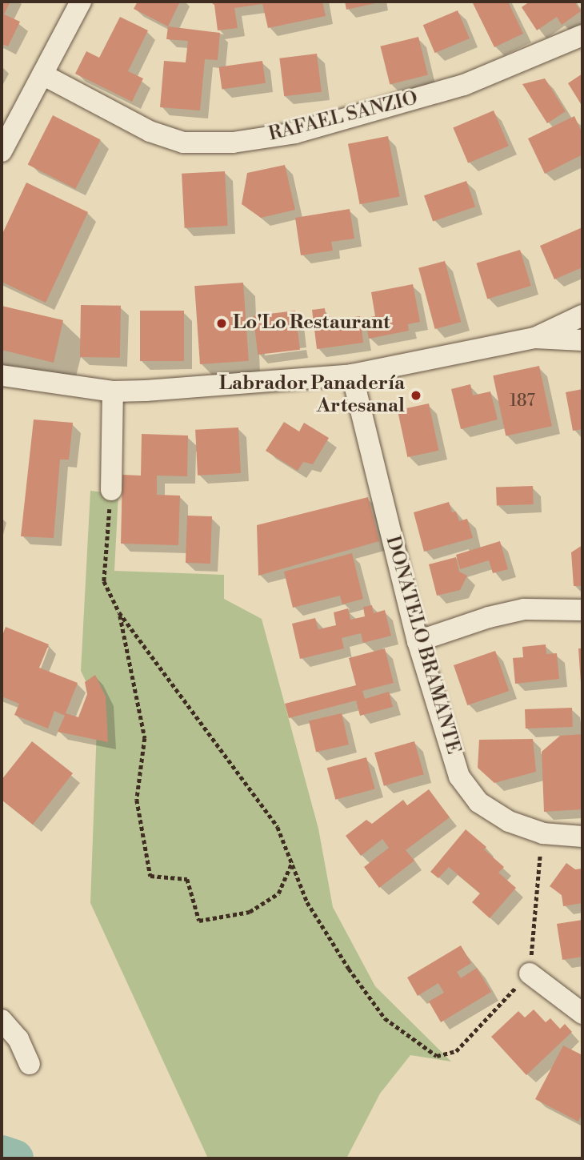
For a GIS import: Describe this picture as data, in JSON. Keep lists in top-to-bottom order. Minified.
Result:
{"streets":{"street":["RAFAEL SANZIO","DONATELO BRAMANTE"]},"places":["Lo'Lo Restaurant","Labrador Panadería Artesanal"],"house_numbers":["187"]}
